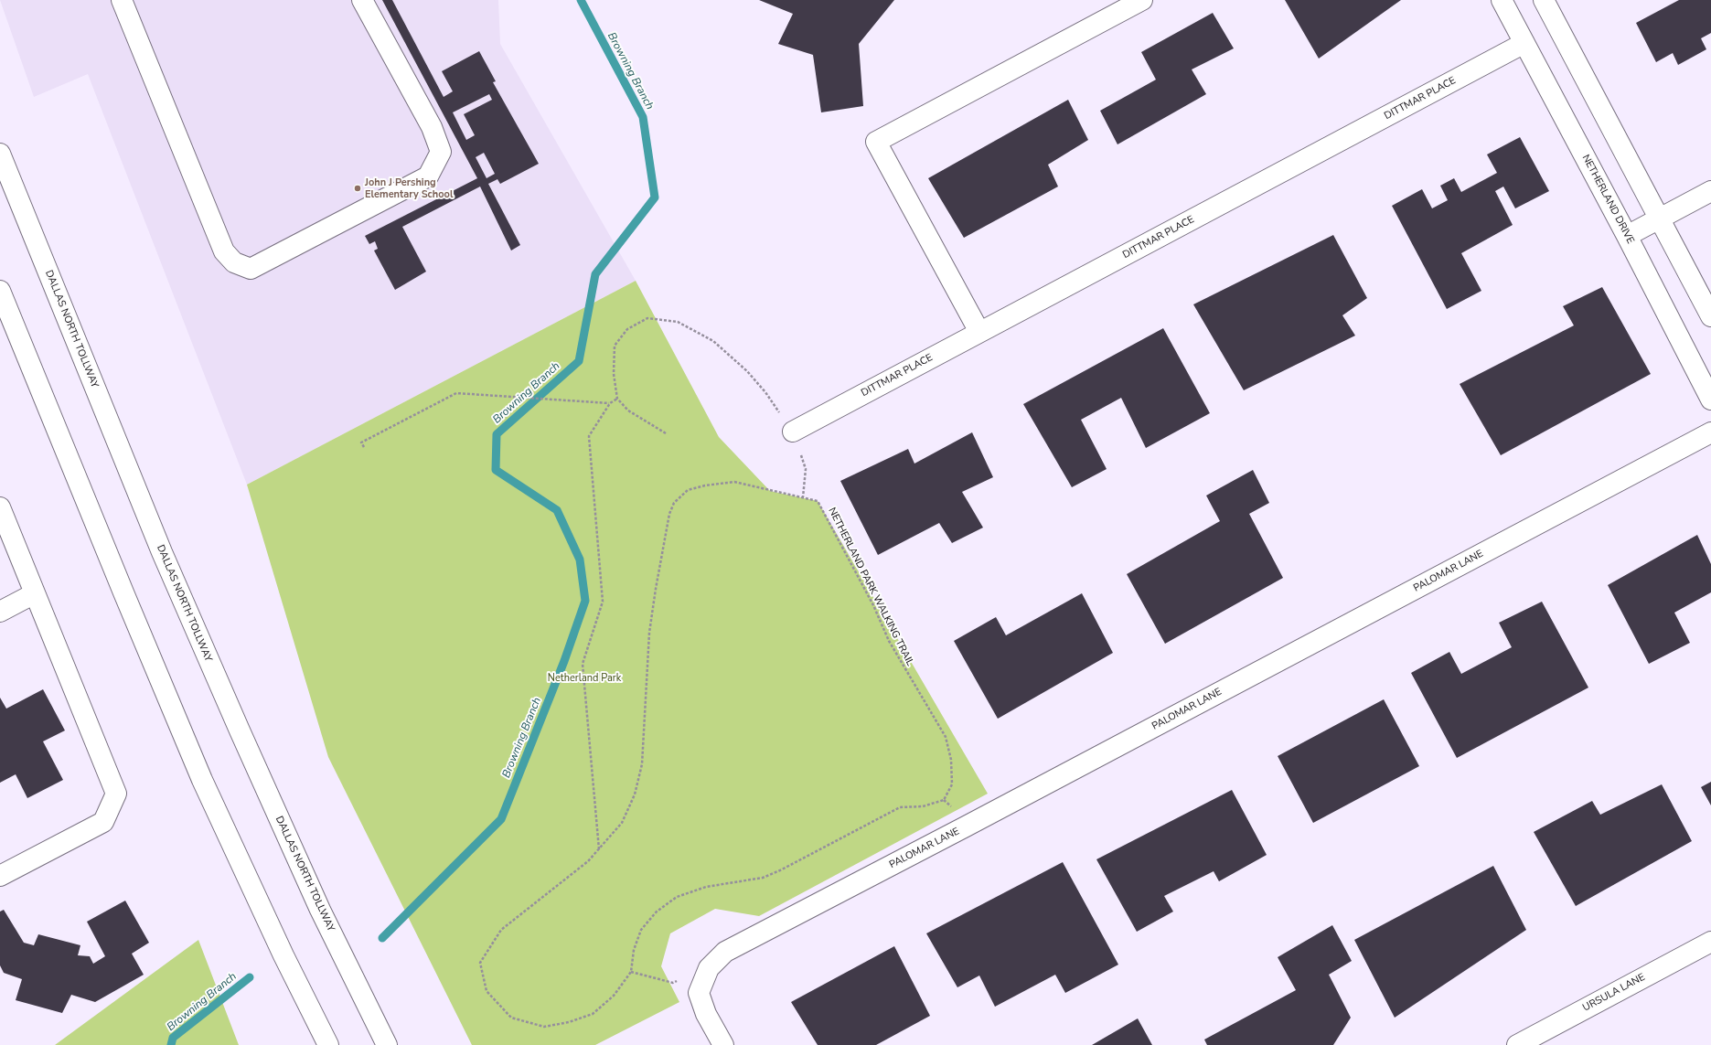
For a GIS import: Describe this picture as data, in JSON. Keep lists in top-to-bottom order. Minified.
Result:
{"streets":{"main road":["DITTMAR PLACE","NETHERLAND DRIVE","DALLAS NORTH TOLLWAY","PALOMAR LANE","URSULA LANE"],"path":["NETHERLAND PARK WALKING TRAIL"]},"crossings":[["DITTMAR PLACE","NETHERLAND DRIVE"]],"water":["Browning Branch"],"parks":["Netherland Park"],"places":["John J Pershing Elementary School"]}
